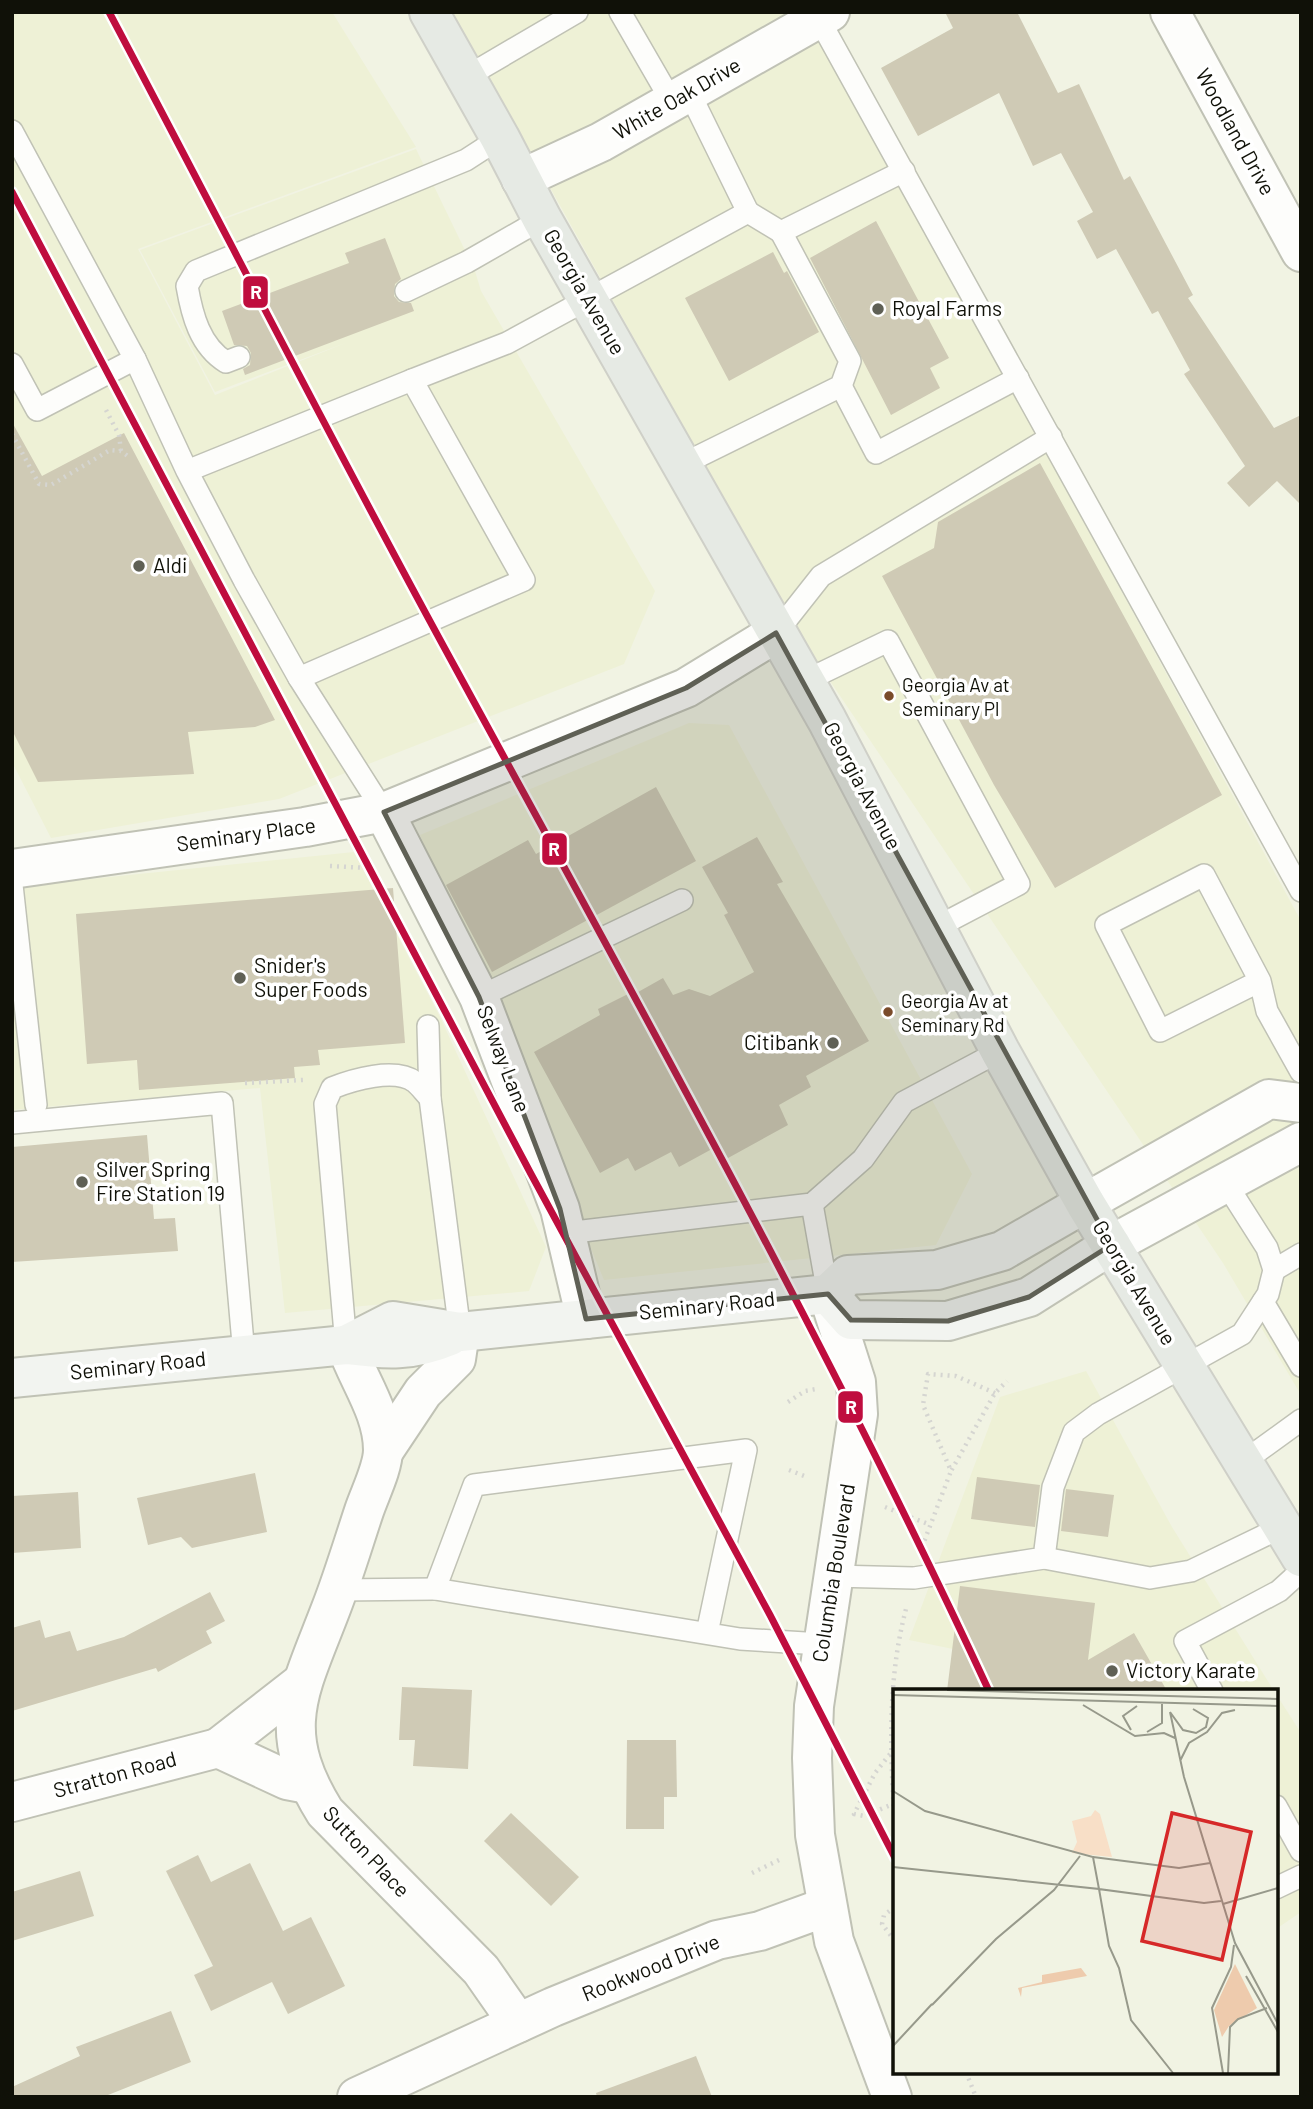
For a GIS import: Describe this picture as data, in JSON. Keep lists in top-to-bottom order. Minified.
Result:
{"streets":{"main road":["Georgia Avenue","Seminary Road"],"street":["White Oak Drive","Woodland Drive","Seminary Place","Selway Lane","Columbia Boulevard","Stratton Road","Sutton Place","Rookwood Drive"]},"crossings":[["White Oak Drive","Georgia Avenue"],["Georgia Avenue","Seminary Place"],["Georgia Avenue","Seminary Road"],["Seminary Place","Selway Lane"],["Selway Lane","Seminary Road"],["Seminary Road","Columbia Boulevard"],["Seminary Road","Sutton Place"],["Columbia Boulevard","Rookwood Drive"],["Stratton Road","Sutton Place"],["Sutton Place","Rookwood Drive"]],"places":["Royal Farms","Aldi","Georgia Av at Seminary Pl","Snider's Super Foods","Georgia Av at Seminary Rd","Citibank","Silver Spring Fire Station 19","Victory Karate"],"lines":["transit line R"]}
